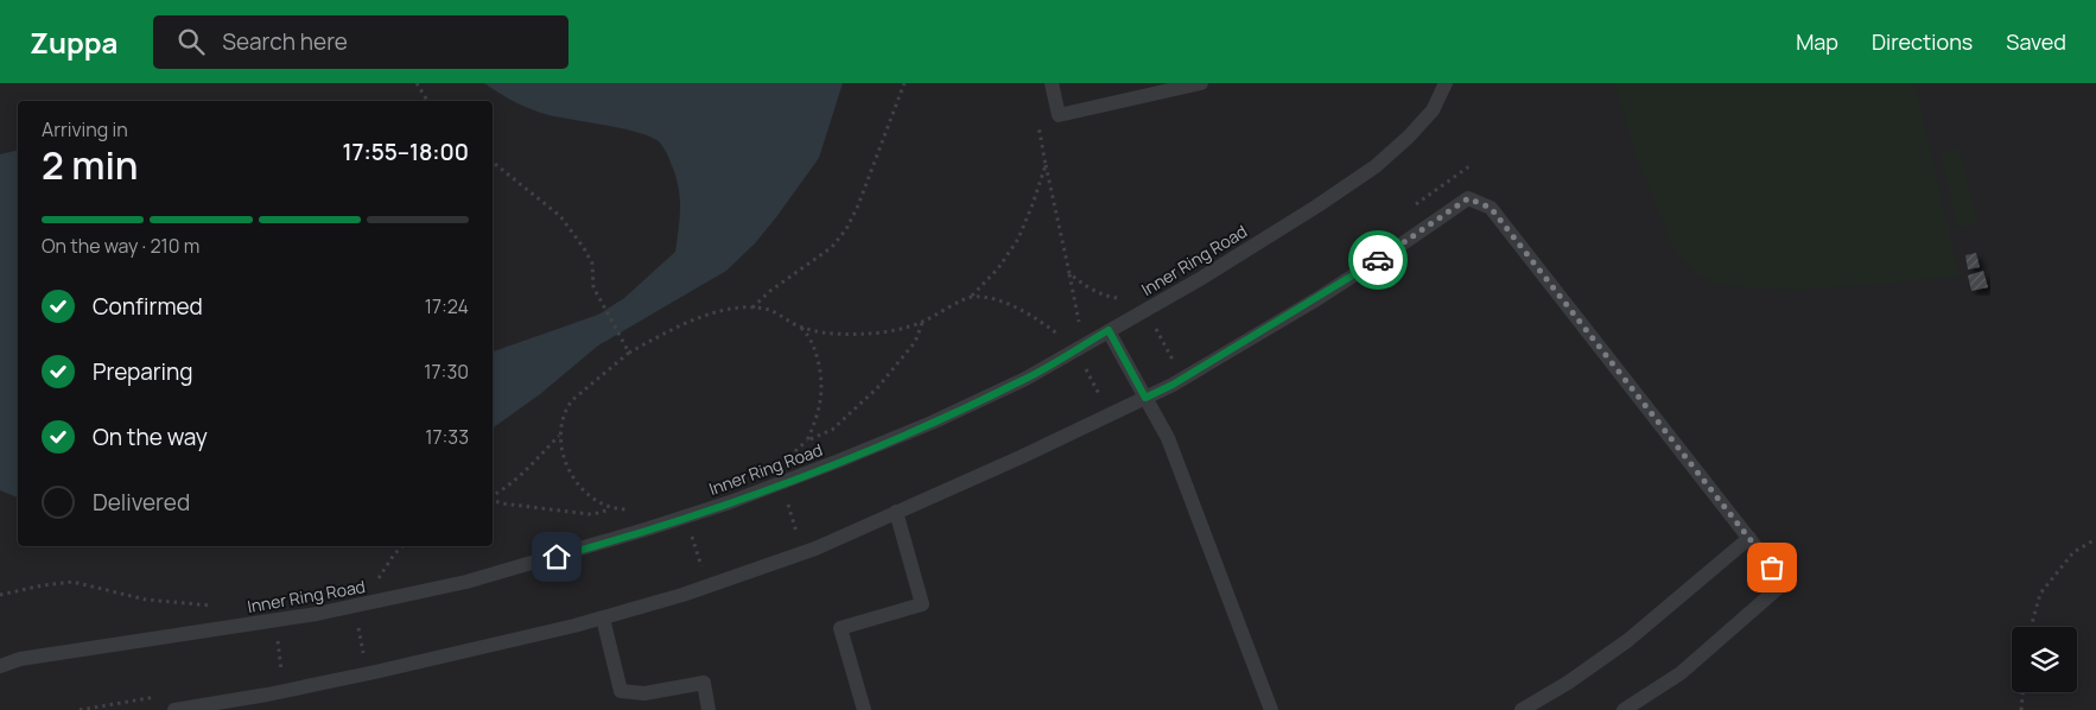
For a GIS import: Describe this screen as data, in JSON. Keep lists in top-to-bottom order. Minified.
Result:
{"streets":{"lane":["Inner Ring Road"]},"page":{"header":"Zuppa","search":"Search here","nav":["Map","Directions","Saved"],"heading":["2 min","Arriving in","17:55–18:00"],"bar":"On the way · 210 m","list":[["Confirmed","17:24"],["Preparing","17:30"],["On the way","17:33"],"Delivered"]}}
